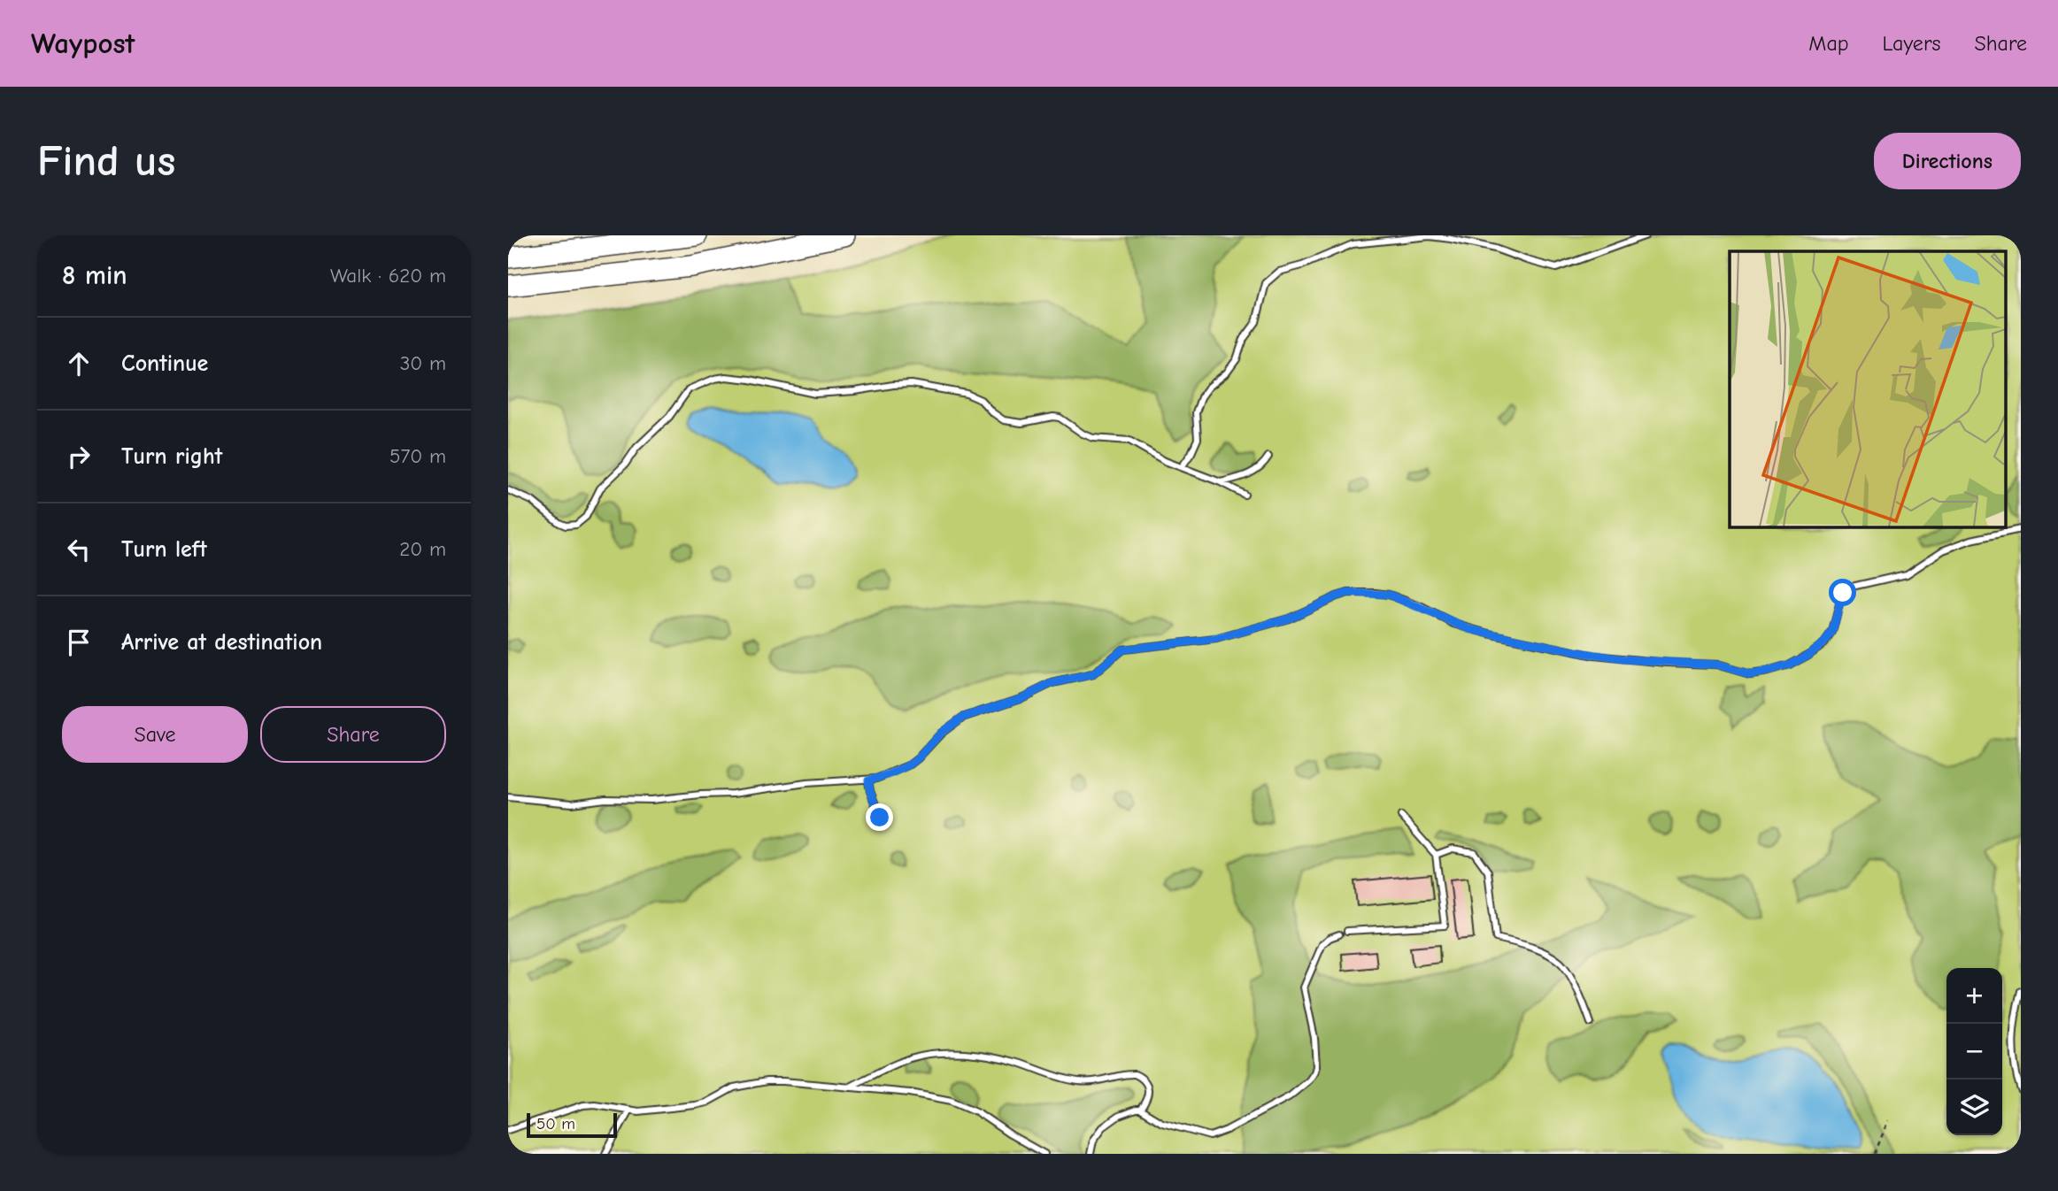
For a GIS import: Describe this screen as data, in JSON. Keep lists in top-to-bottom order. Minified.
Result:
{"scale_bar":"50 m","page":{"header":"Waypost","nav":["Map","Layers","Share"],"buttons":["Directions",["Save","Share"]],"title":"Find us","heading":["8 min","Walk · 620 m"],"list":[["Continue","30 m"],["Turn right","570 m"],["Turn left","20 m"],"Arrive at destination"],"map_buttons":["+","−"],"scale":"50 m"}}
